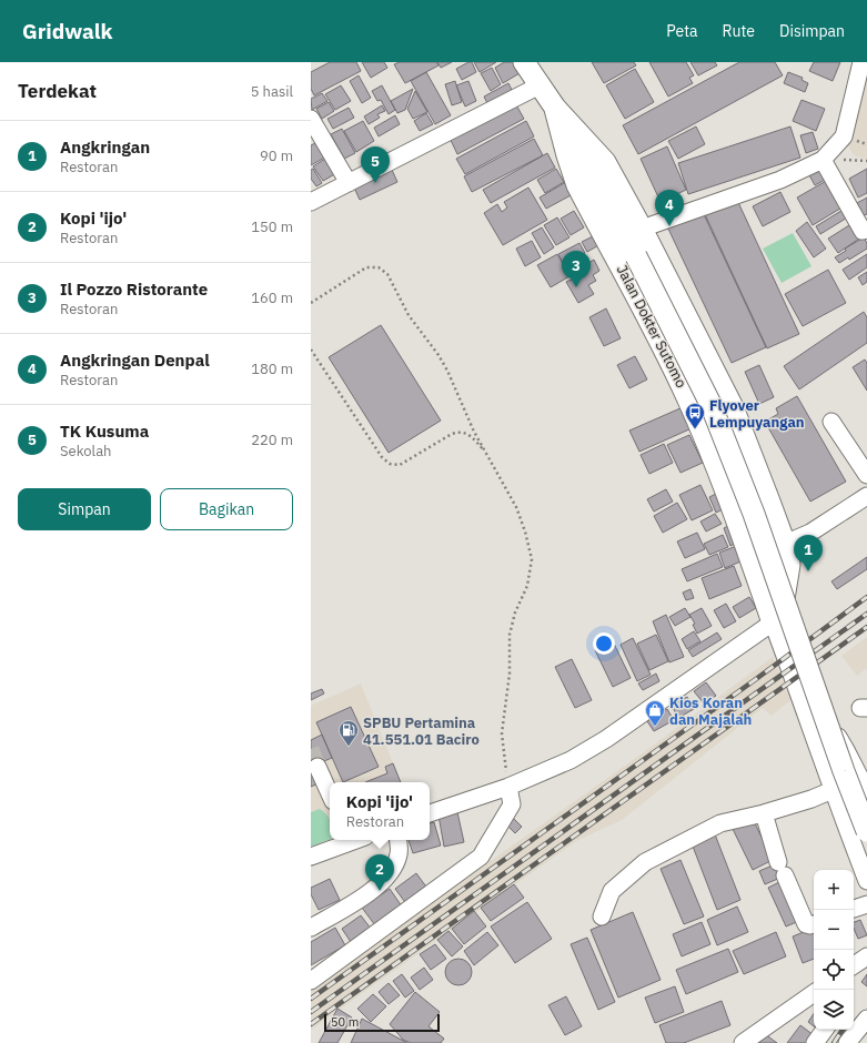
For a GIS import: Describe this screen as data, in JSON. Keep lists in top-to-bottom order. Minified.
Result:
{"streets":{"main road":["Jalan Dokter Sutomo"]},"places":{"bus stop":["Flyover Lempuyangan"],"shop":["Kios Koran dan Majalah"],"fuel station":["SPBU Pertamina 41.551.01 Baciro"]},"scale_bar":"50 m","page":{"header":"Gridwalk","nav":["Peta","Rute","Disimpan"],"heading":["Terdekat","5 hasil"],"list":[{"mark":"1","name":"Angkringan","note":"Restoran","value":"90 m"},{"mark":"2","name":"Kopi 'ijo'","note":"Restoran","value":"150 m"},{"mark":"3","name":"Il Pozzo Ristorante","note":"Restoran","value":"160 m"},{"mark":"4","name":"Angkringan Denpal","note":"Restoran","value":"180 m"},{"mark":"5","name":"TK Kusuma","note":"Sekolah","value":"220 m"}],"pins":["5","4","3","1","2"],"buttons":["Simpan","Bagikan"],"popup":["Kopi 'ijo'","Restoran"],"map_buttons":["+","−"],"scale":"50 m"}}
